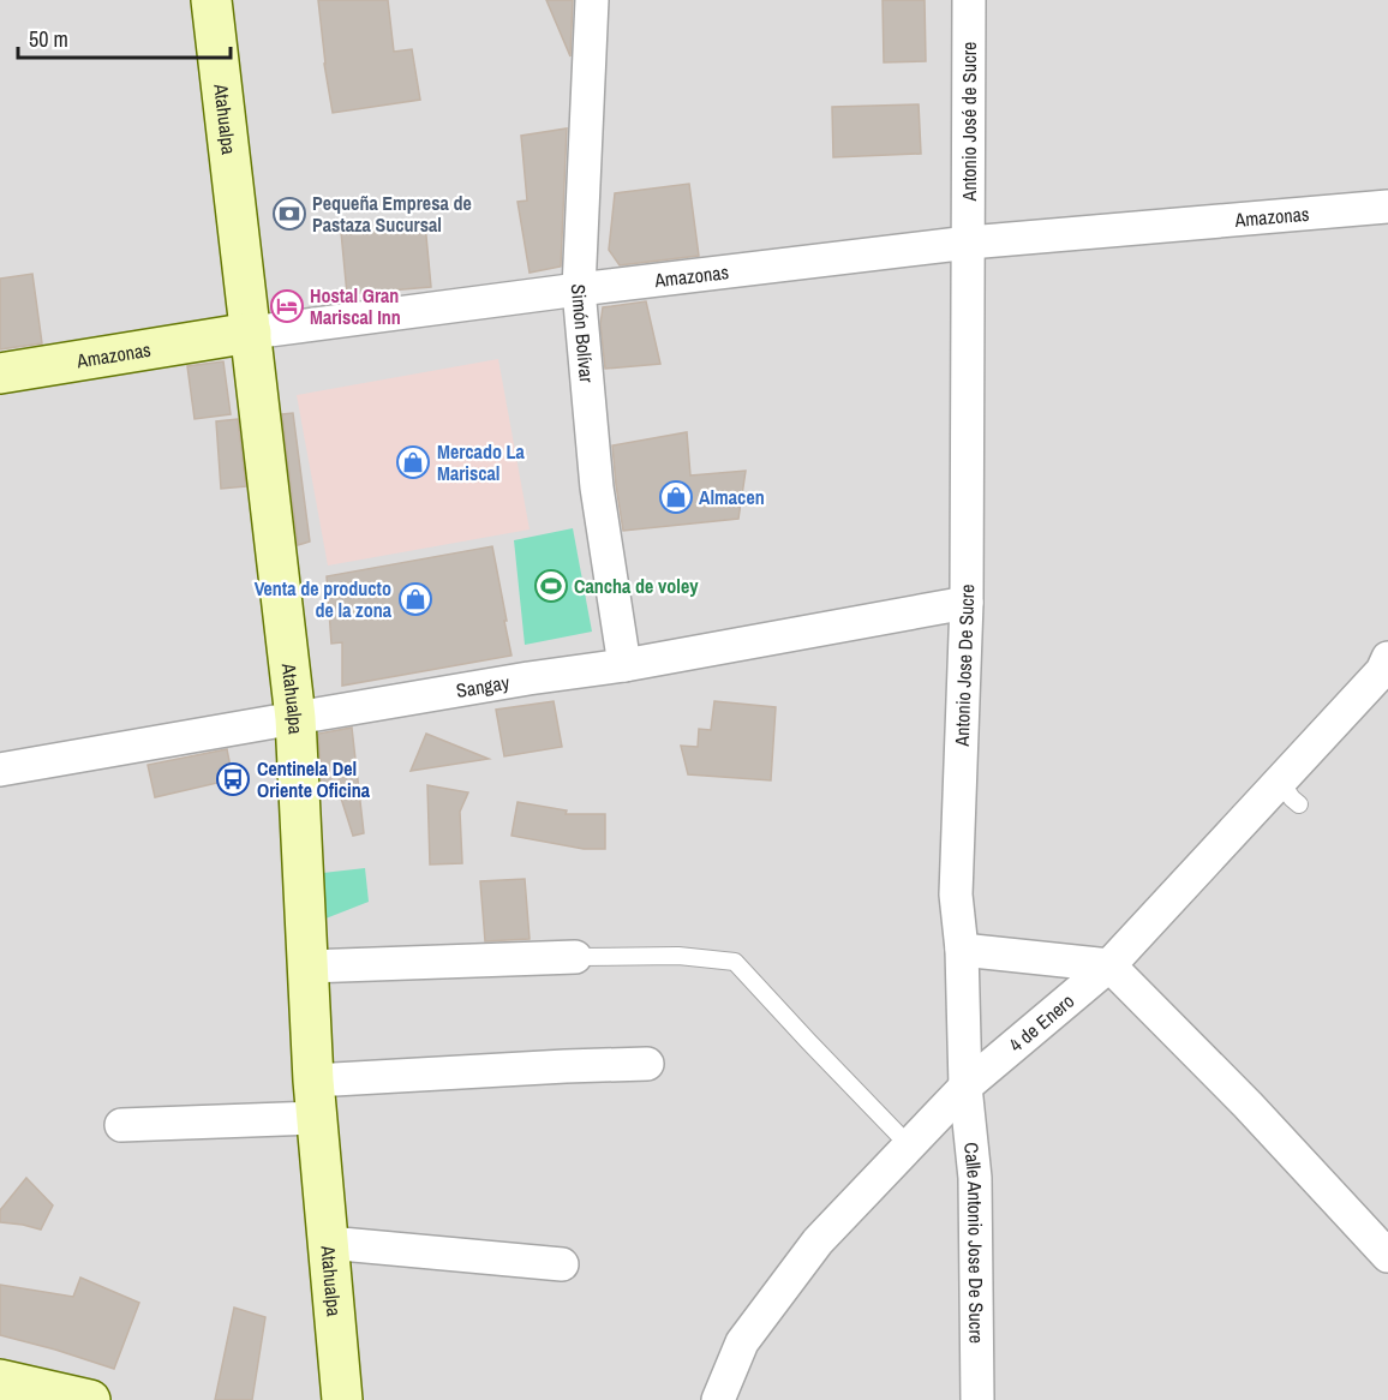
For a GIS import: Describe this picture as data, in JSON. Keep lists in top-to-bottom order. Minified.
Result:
{"streets":{"street":["Atahualpa","Antonio José de Sucre","Amazonas","Simón Bolívar","Antonio Jose De Sucre","Sangay","4 de Enero","Calle Antonio Jose De Sucre"]},"crossings":[["Atahualpa","Amazonas"],["Atahualpa","Sangay"],["Antonio José de Sucre","Amazonas"],["Antonio José de Sucre","Antonio Jose De Sucre"],["Amazonas","Simón Bolívar"],["Amazonas","Antonio Jose De Sucre"],["Simón Bolívar","Sangay"],["Antonio Jose De Sucre","Sangay"],["Antonio Jose De Sucre","4 de Enero"],["Antonio Jose De Sucre","Calle Antonio Jose De Sucre"],["4 de Enero","Calle Antonio Jose De Sucre"]],"places":{"bank":["Pequeña Empresa de Pastaza Sucursal"],"hotel":["Hostal Gran Mariscal Inn"],"shop":["Mercado La Mariscal","Almacen","Venta de producto de la zona"],"sports":["Cancha de voley"],"bus stop":["Centinela Del Oriente Oficina"]},"scale_bar":"50 m"}
